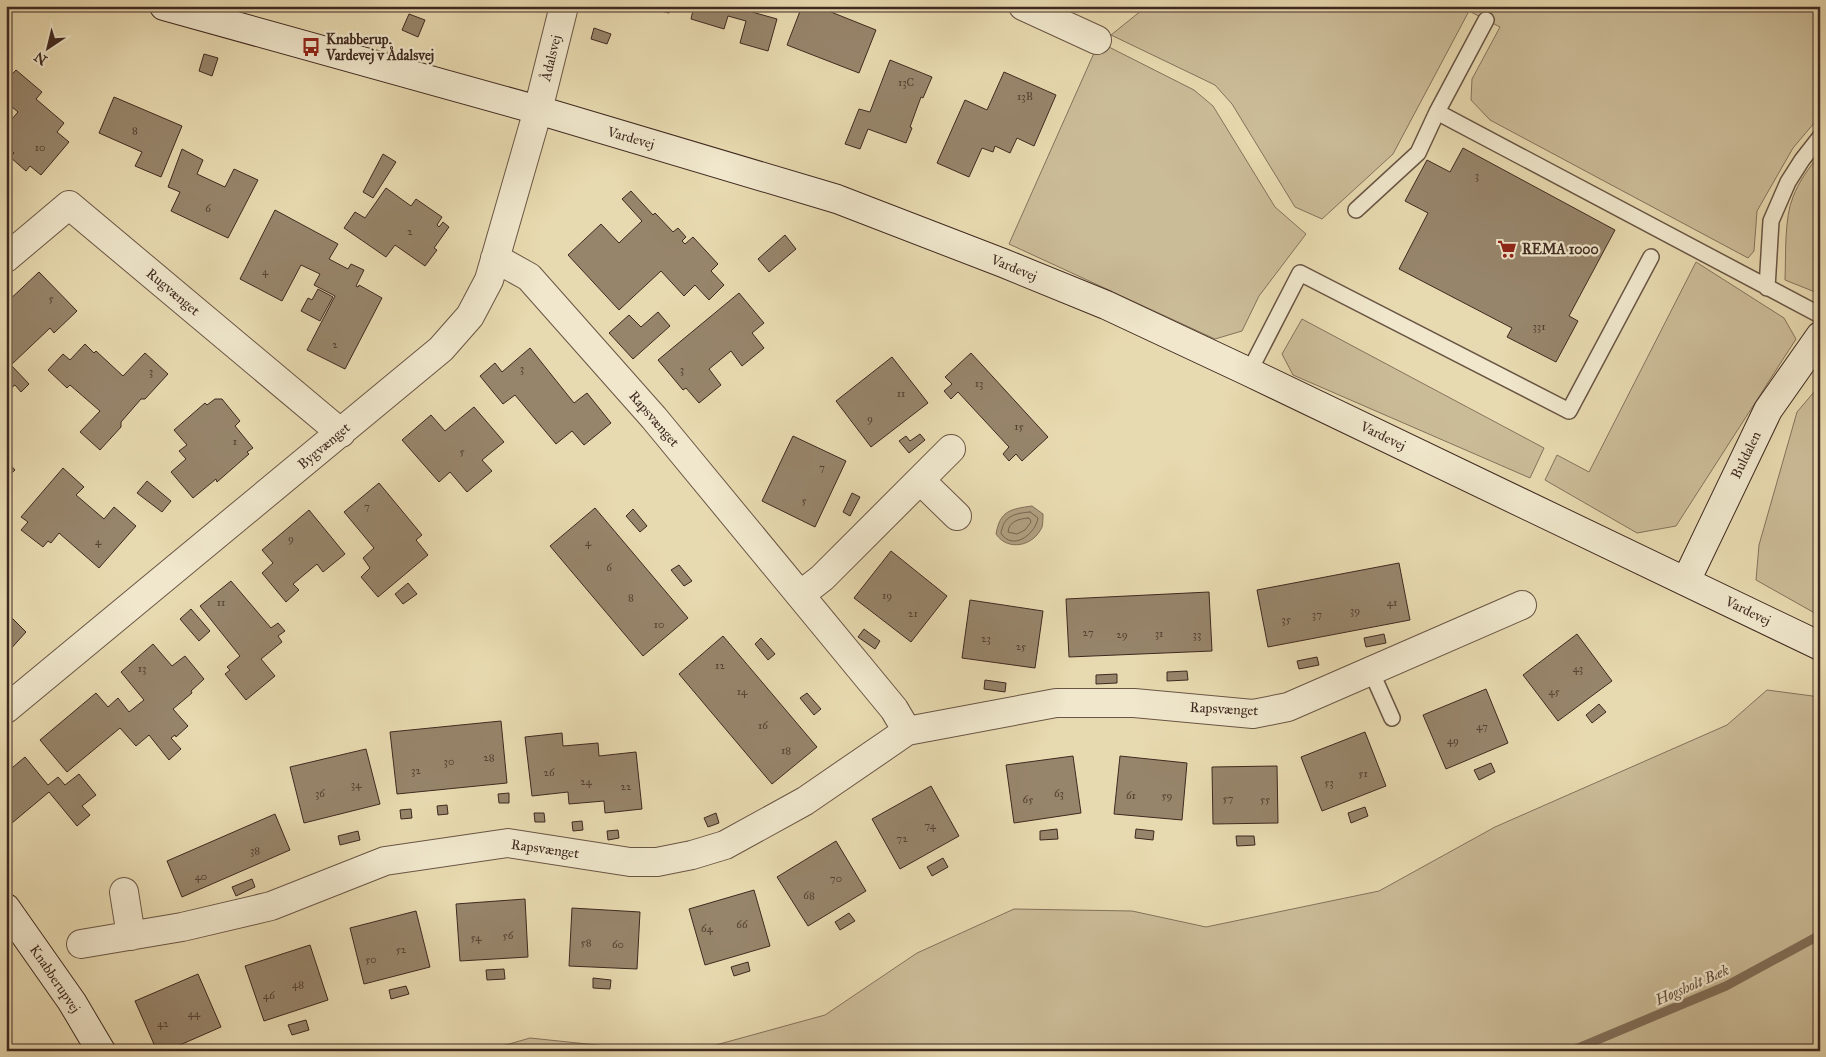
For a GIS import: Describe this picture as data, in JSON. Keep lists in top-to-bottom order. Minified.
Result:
{"streets":{"street":["Ådalsvej","Vardevej","Rugvænget","Rapsvænget","Bygvænget","Buldalen","Knabberupvej"]},"crossings":[["Ådalsvej","Vardevej"],["Ådalsvej","Bygvænget"],["Vardevej","Bygvænget"],["Vardevej","Buldalen"],["Rugvænget","Bygvænget"],["Rapsvænget","Bygvænget"]],"water":["Høgsholt Bæk"],"places":{"bus stop":["Knabberup, Vardevej v Ådalsvej"],"supermarket":["REMA 1000"]},"house_numbers":["13C","13B","8","10","3","6","2","4","5","331","2","3","3","3","13","11","9","15","1","5","7","5","7","9","4","4","6","19","8","11","41","39","21","37","35","10","27","31","29","33","23","25","12","13","43","14","45","16","47","49","18","28","30","32","26","51","24","53","34","22","36","63","61","59","57","65","55","74","72","38","40","70","68","66","64","56","54","58","60","52","50","48","46","44","42"],"north":"bottom left"}
